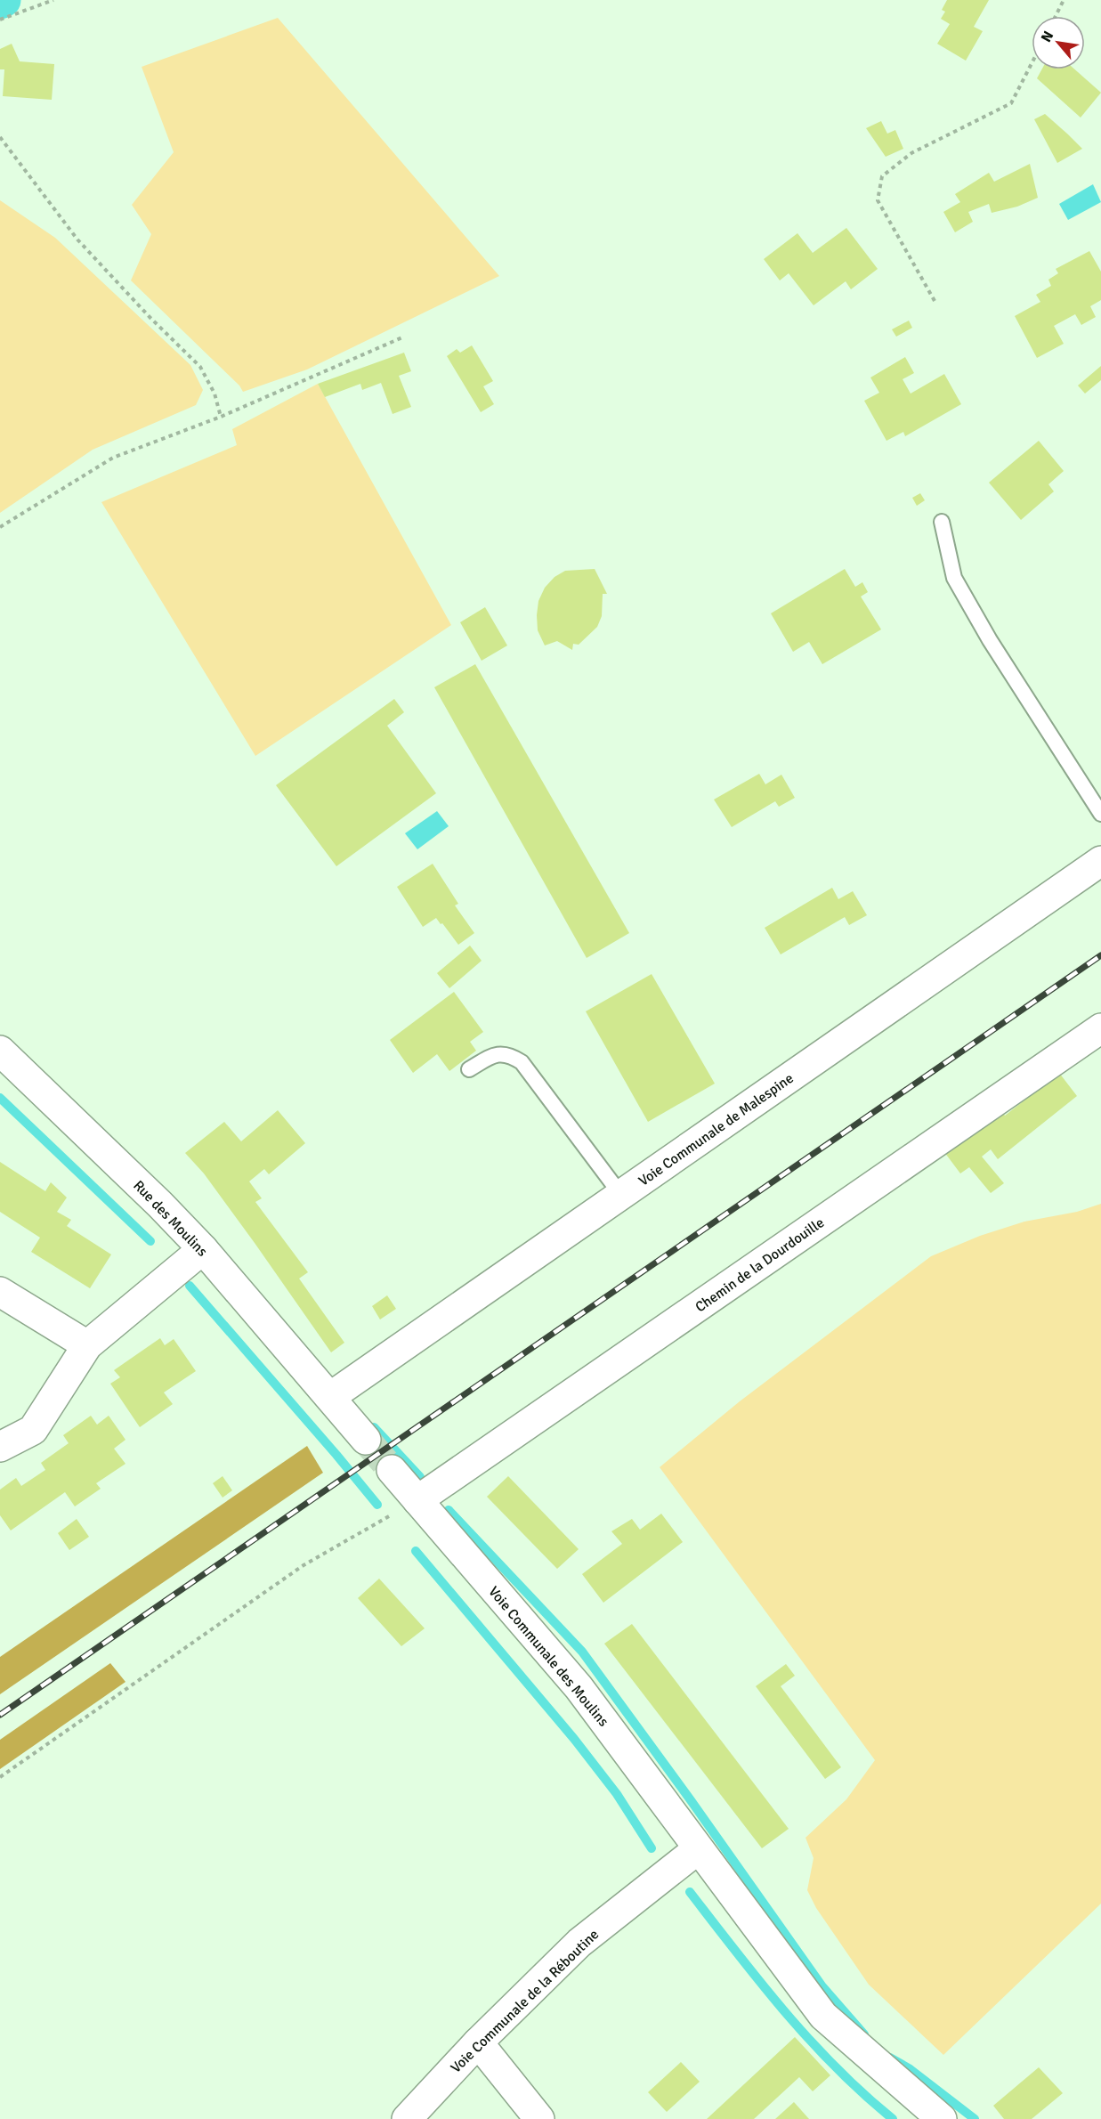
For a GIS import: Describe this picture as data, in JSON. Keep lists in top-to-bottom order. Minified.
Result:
{"streets":{"street":["Voie Communale de Malespine","Rue des Moulins","Chemin de la Dourdouille","Voie Communale des Moulins","Voie Communale de la Réboutine"]},"crossings":[["Voie Communale de Malespine","Rue des Moulins"],["Chemin de la Dourdouille","Voie Communale des Moulins"],["Voie Communale des Moulins","Voie Communale de la Réboutine"]],"north":"top left"}
